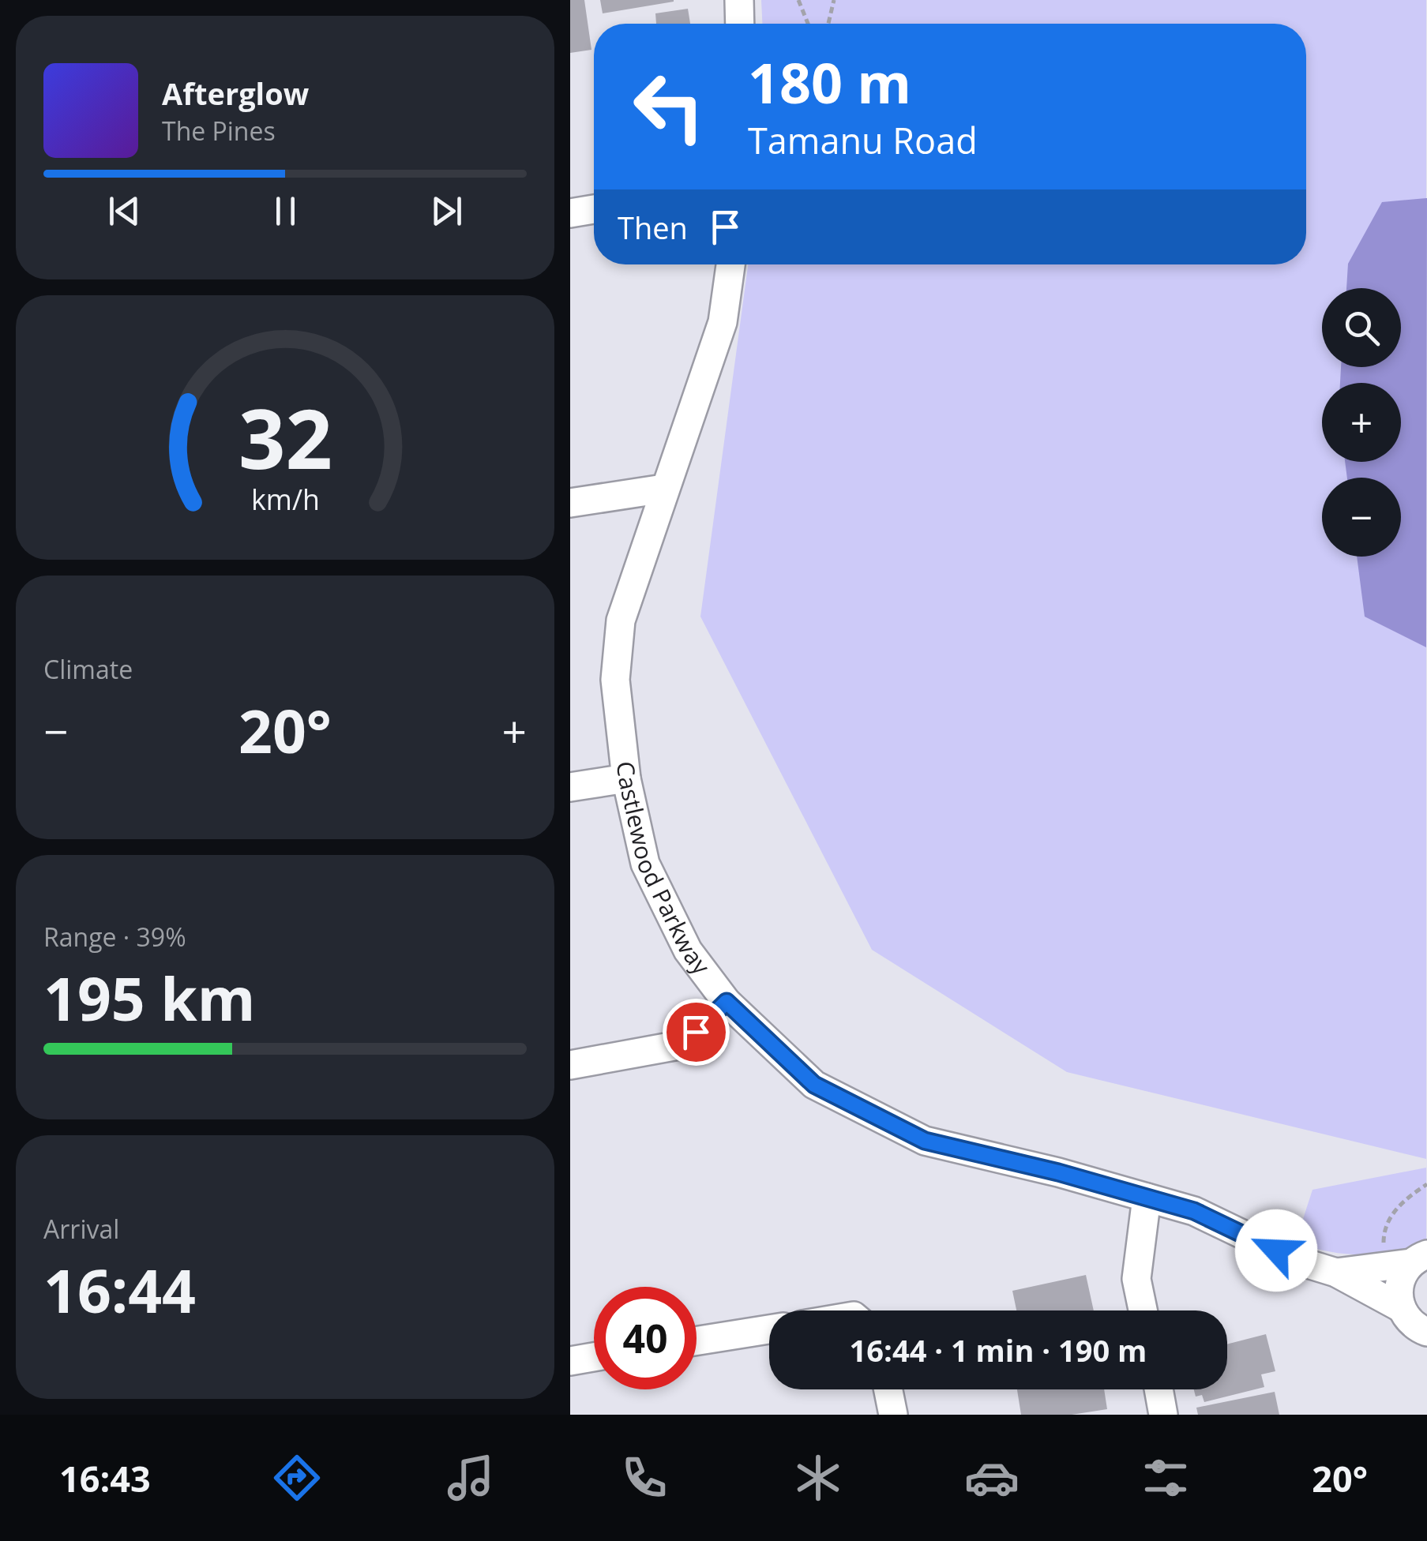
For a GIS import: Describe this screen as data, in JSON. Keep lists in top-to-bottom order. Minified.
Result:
{"streets":{"street":["Castlewood Parkway"]},"page":{"turn":["180 m","Tamanu Road"],"song":["Afterglow","The Pines"],"then":"Then","map_buttons":["+","−"],"tile":["Climate",["Range · 39%","195 km"],["Arrival","16:44"]],"heat":["−","20°","+"],"limit":"40","trip":"16:44 · 1 min · 190 m","tabs":["16:43","20°"],"gauge":["32","km/h"]}}
